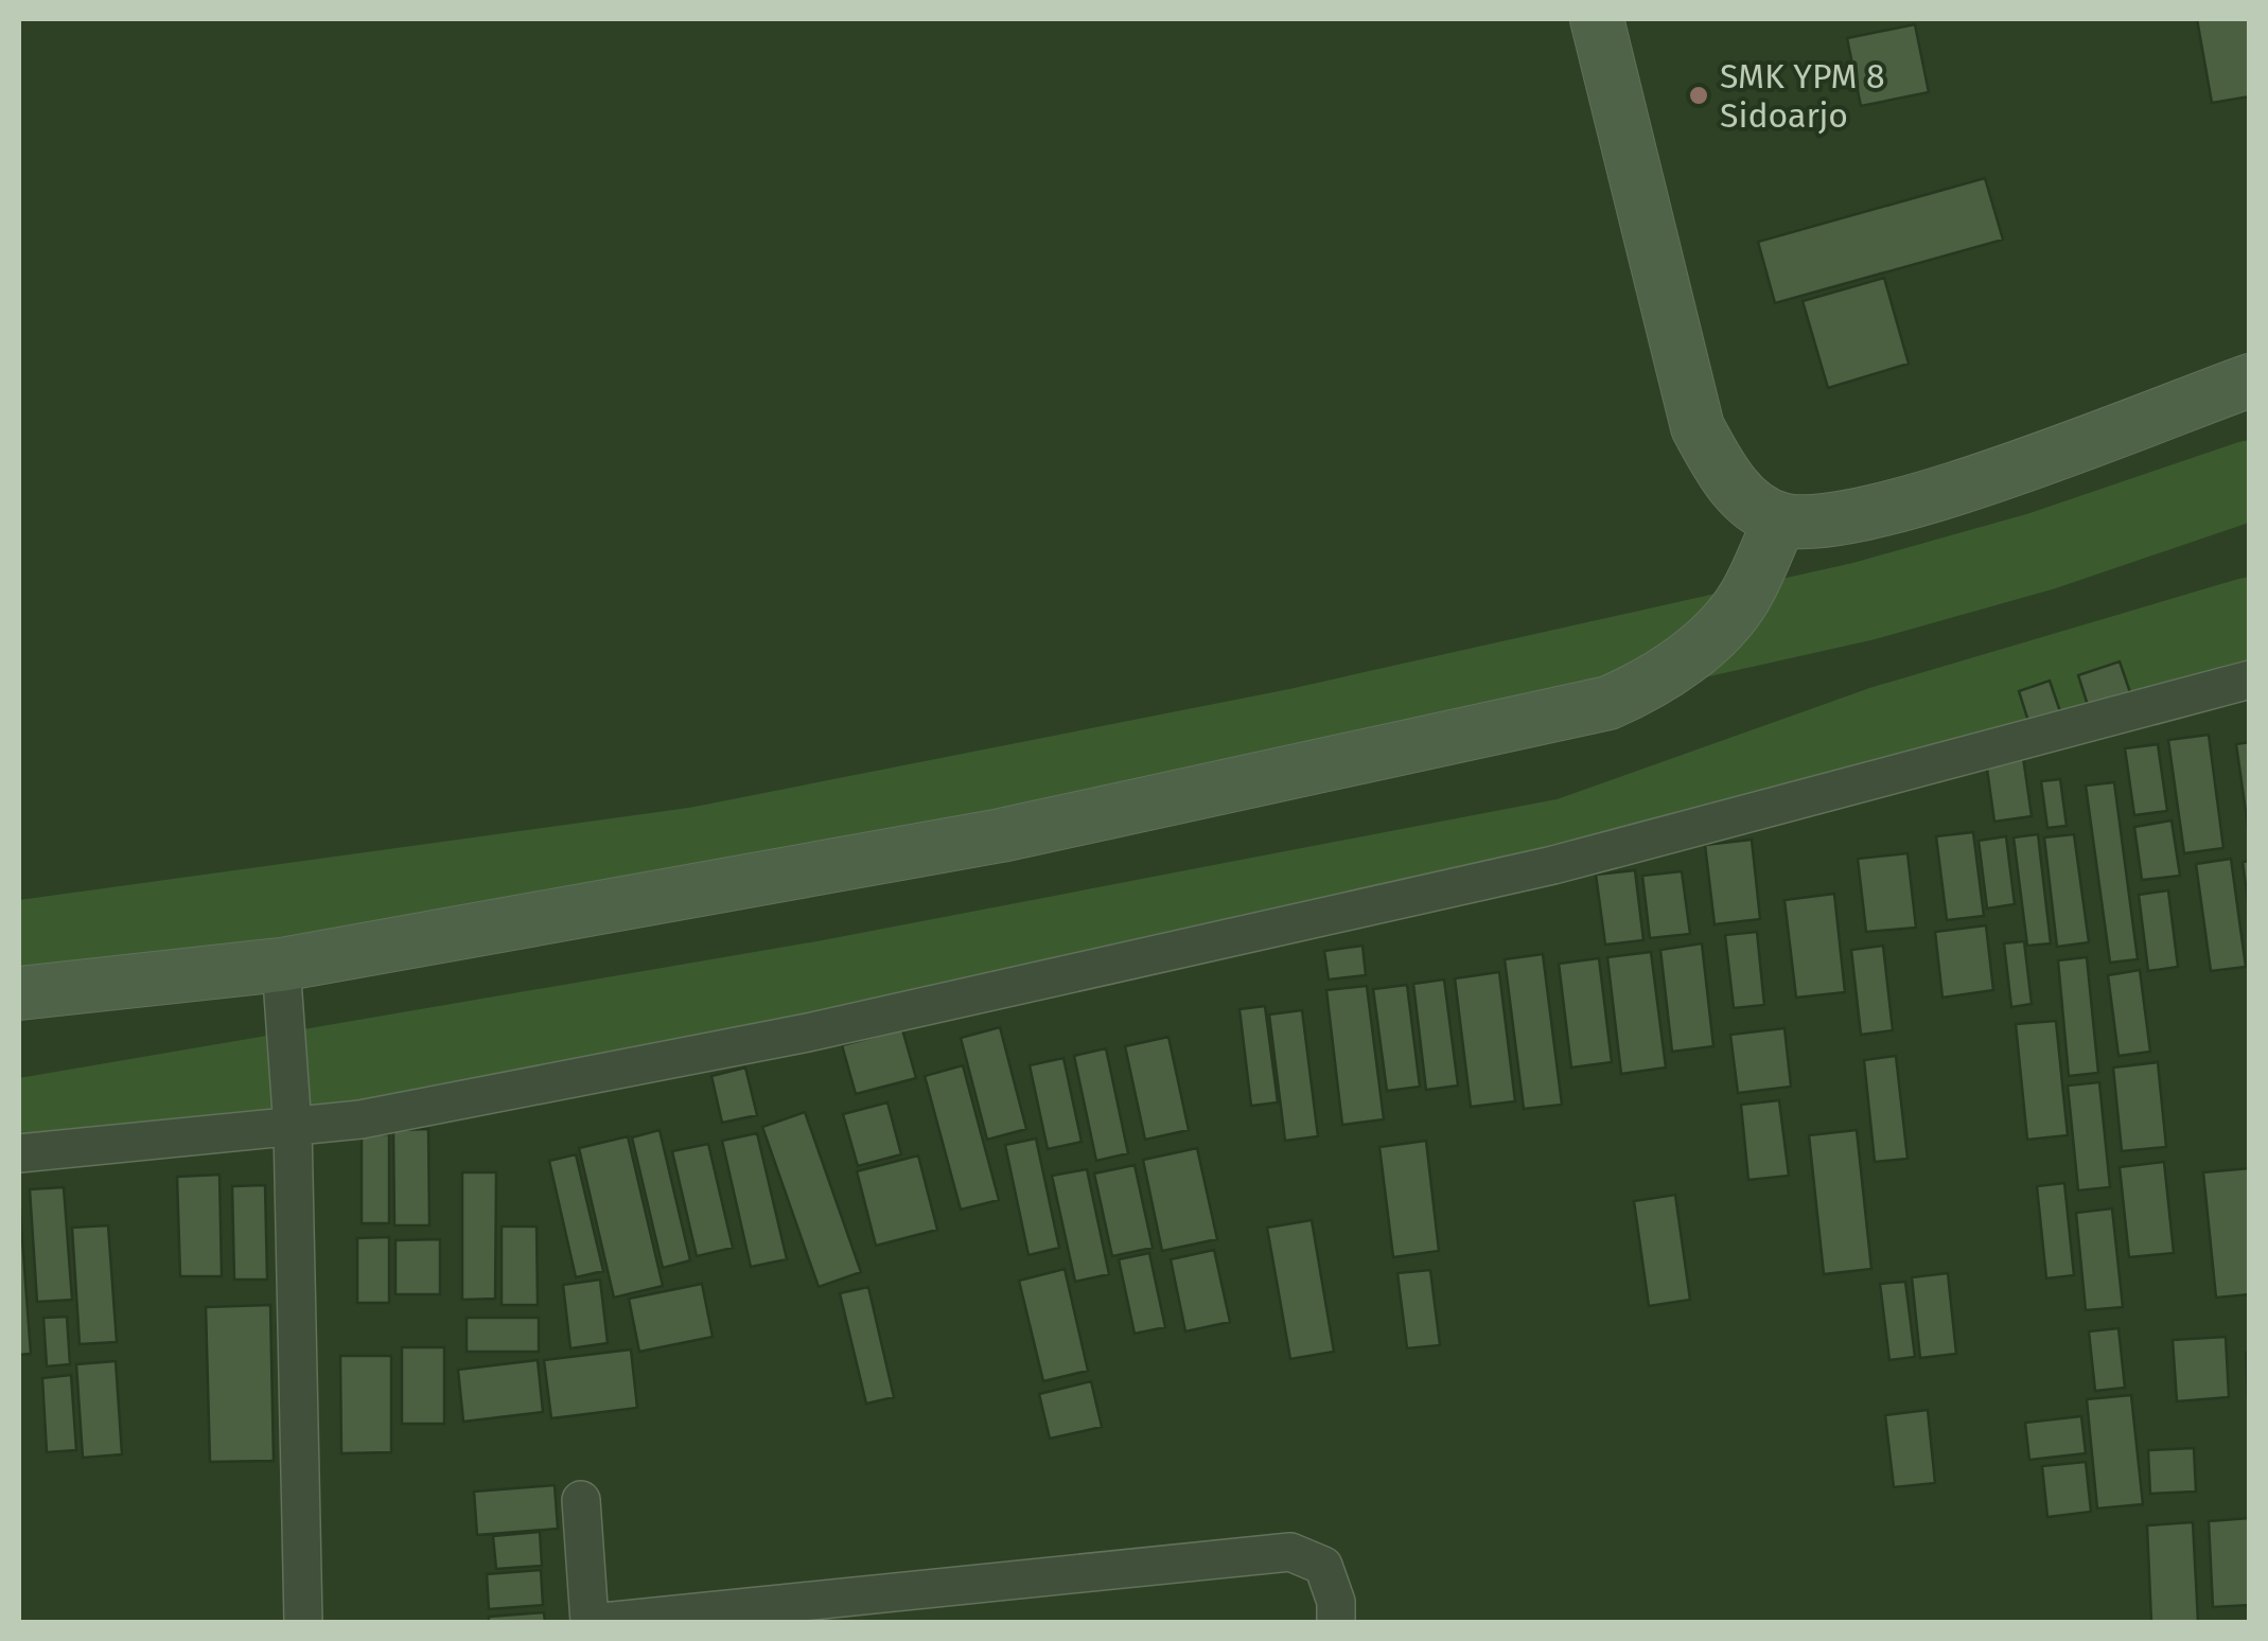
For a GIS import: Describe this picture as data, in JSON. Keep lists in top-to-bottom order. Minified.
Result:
{"places":["SMK YPM 8 Sidoarjo"]}
